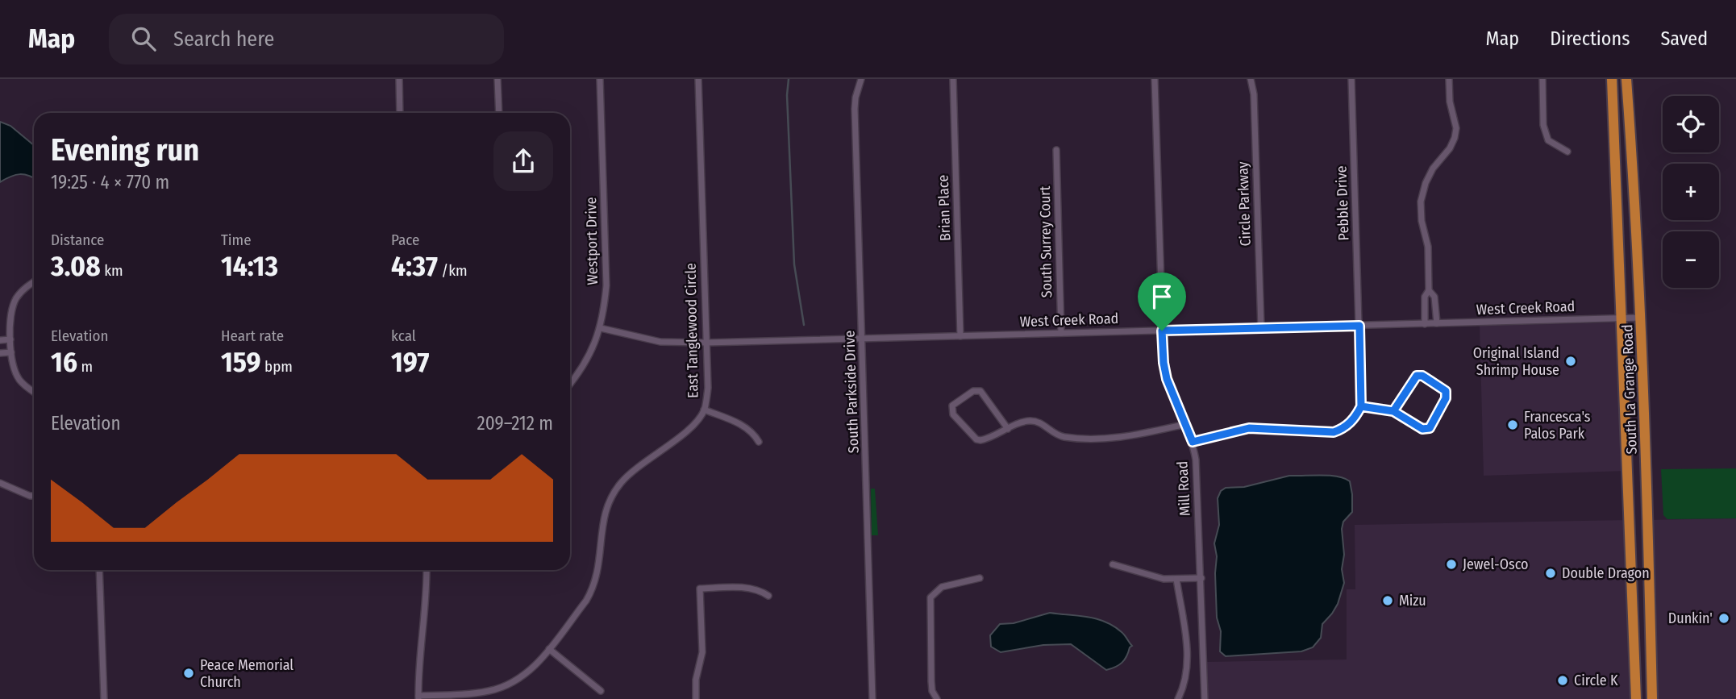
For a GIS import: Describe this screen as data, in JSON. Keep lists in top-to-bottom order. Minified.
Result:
{"streets":{"highway":["South La Grange Road"],"street":["Pebble Drive","Circle Parkway","Brian Place","Westport Drive","South Surrey Court","West Creek Road","East Tanglewood Circle","South Parkside Drive","Mill Road"]},"crossings":[["Pebble Drive","West Creek Road"],["Circle Parkway","West Creek Road"],["Brian Place","West Creek Road"],["Westport Drive","West Creek Road"],["South Surrey Court","West Creek Road"],["West Creek Road","East Tanglewood Circle"],["West Creek Road","South La Grange Road"],["West Creek Road","South Parkside Drive"],["West Creek Road","Mill Road"]],"places":["Original Island Shrimp House","Francesca's Palos Park","Jewel-Osco","Double Dragon","Mizu","Dunkin'","Peace Memorial Church","Circle K"],"page":{"header":"Map","search":"Search here","nav":["Map","Directions","Saved"],"map_buttons":["+","−"],"heading":["Evening run","19:25 · 4 × 770 m"],"stats":[["Distance","3.08 km"],["Time","14:13"],["Pace","4:37 /km"],["Elevation","16 m"],["Heart rate","159 bpm"],["kcal","197"]],"chart":["Elevation","209–212 m"]}}
